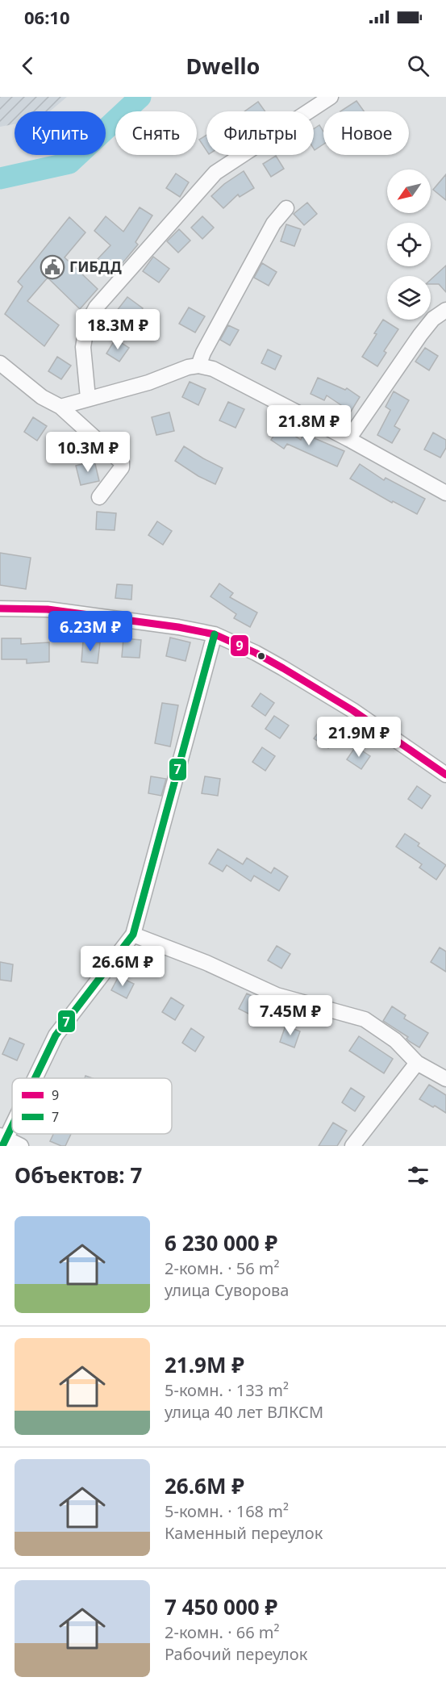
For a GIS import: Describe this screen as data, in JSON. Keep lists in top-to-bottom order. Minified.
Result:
{"places":{"public building":["ГИБДД"]},"lines":["transit line 9","transit line 7"],"legend":["9","7"],"north":"bottom left","page":{"status":"06:10","header":"Dwello","chip":["Купить","Снять","Фильтры","Новое"],"price":["18.3M ₽","21.8M ₽","10.3M ₽","6.23M ₽","21.9M ₽","26.6M ₽","7.45M ₽"],"heading":"Объектов: 7","list":[{"name":"6 230 000 ₽","note":"2-комн. · 56 m² · улица Суворова"},{"name":"21.9M ₽","note":"5-комн. · 133 m² · улица 40 лет ВЛКСМ"},{"name":"26.6M ₽","note":"5-комн. · 168 m² · Каменный переулок"},{"name":"7 450 000 ₽","note":"2-комн. · 66 m² · Рабочий переулок"}]}}
